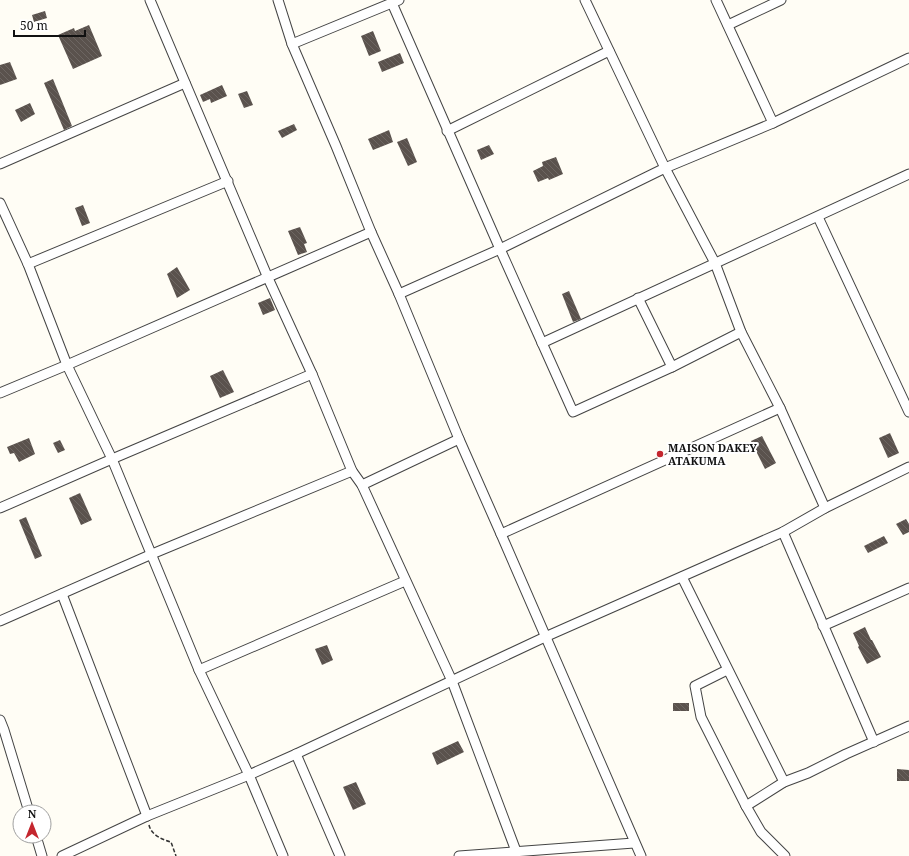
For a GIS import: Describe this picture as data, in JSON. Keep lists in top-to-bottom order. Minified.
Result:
{"places":["MAISON DAKEY ATAKUMA"],"scale_bar":"50 m","north":"top"}
